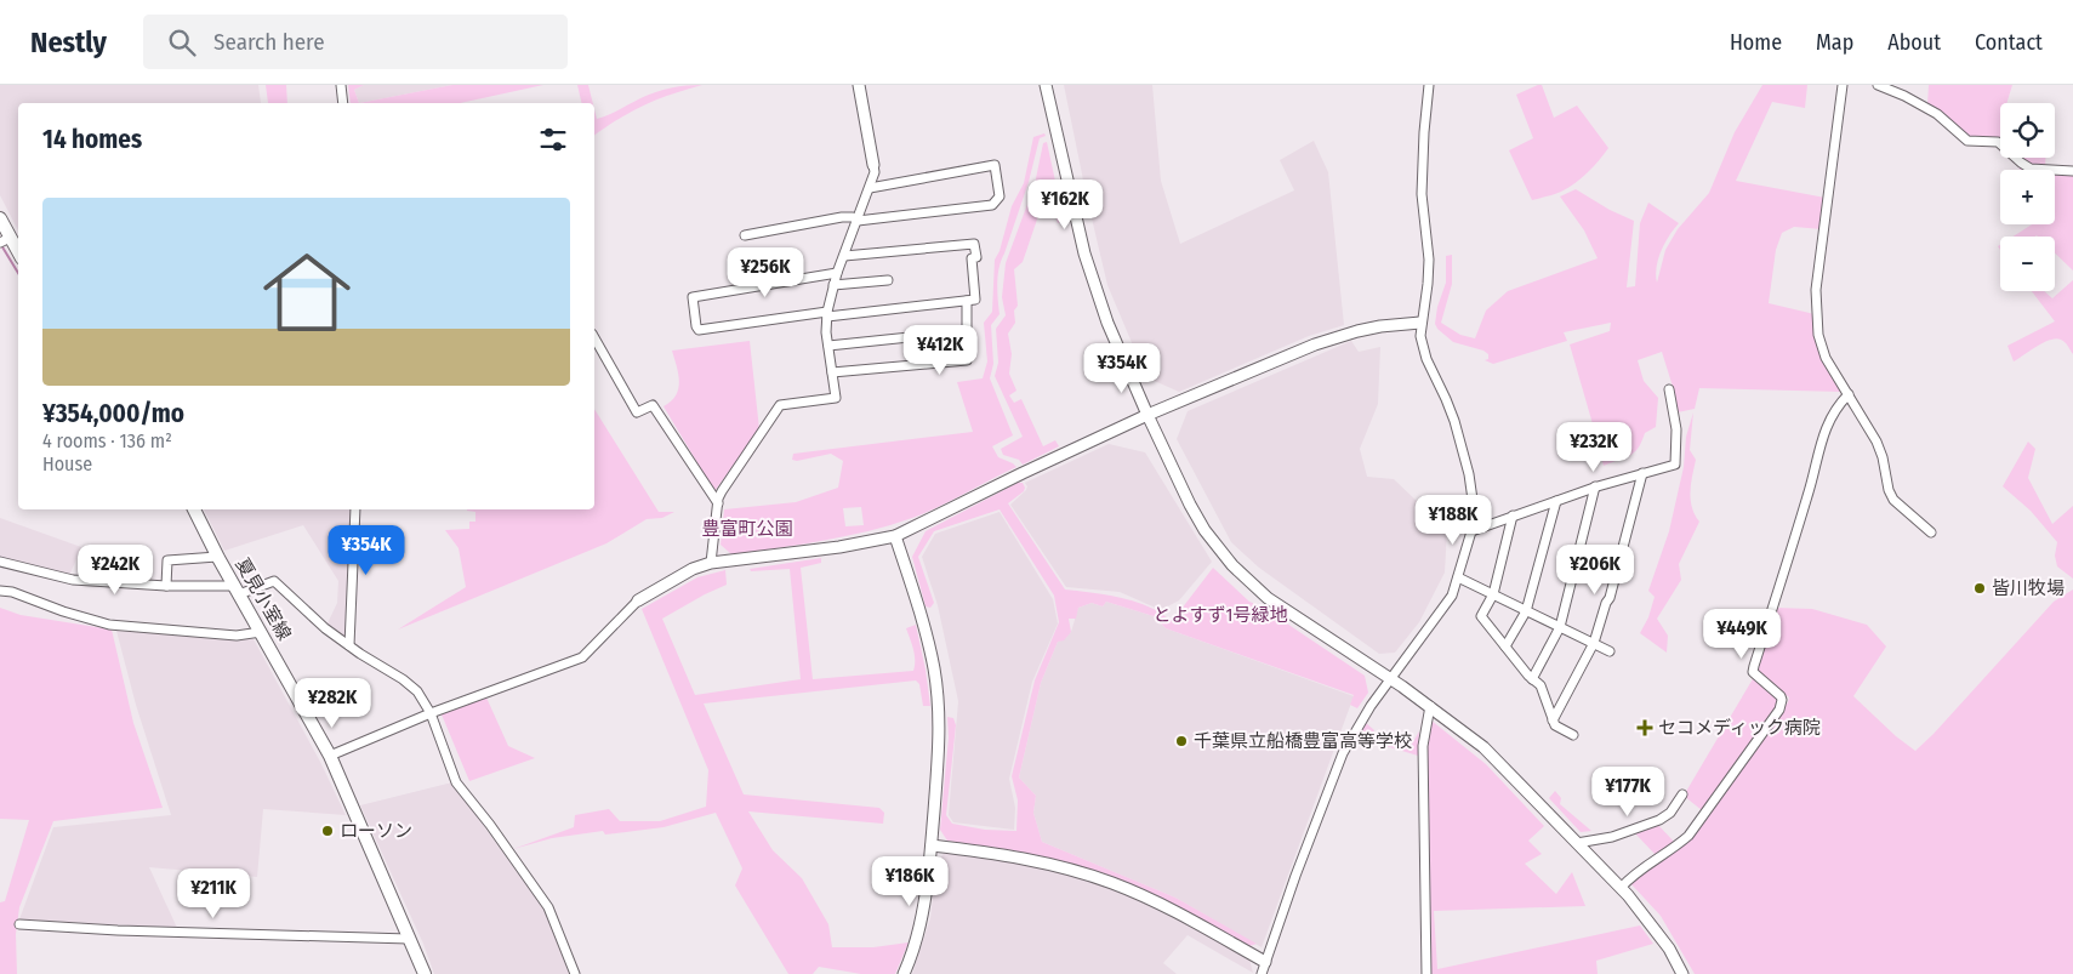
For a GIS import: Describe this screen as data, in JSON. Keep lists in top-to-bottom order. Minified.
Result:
{"streets":{"main road":["夏見小室線"]},"parks":["豊富町公園","とよすず1号緑地"],"places":{"other":["皆川牧場","千葉県立船橋豊富高等学校","ローソン"],"health":["セコメディック病院"]},"page":{"header":"Nestly","search":"Search here","nav":["Home","Map","About","Contact"],"map_buttons":["+","−"],"heading":"14 homes","list":[{"name":"¥354,000/mo","note":"4 rooms · 136 m² · House"}],"price":["¥162K","¥256K","¥412K","¥354K","¥232K","¥188K","¥354K","¥242K","¥206K","¥449K","¥282K","¥177K","¥186K","¥211K"]}}
